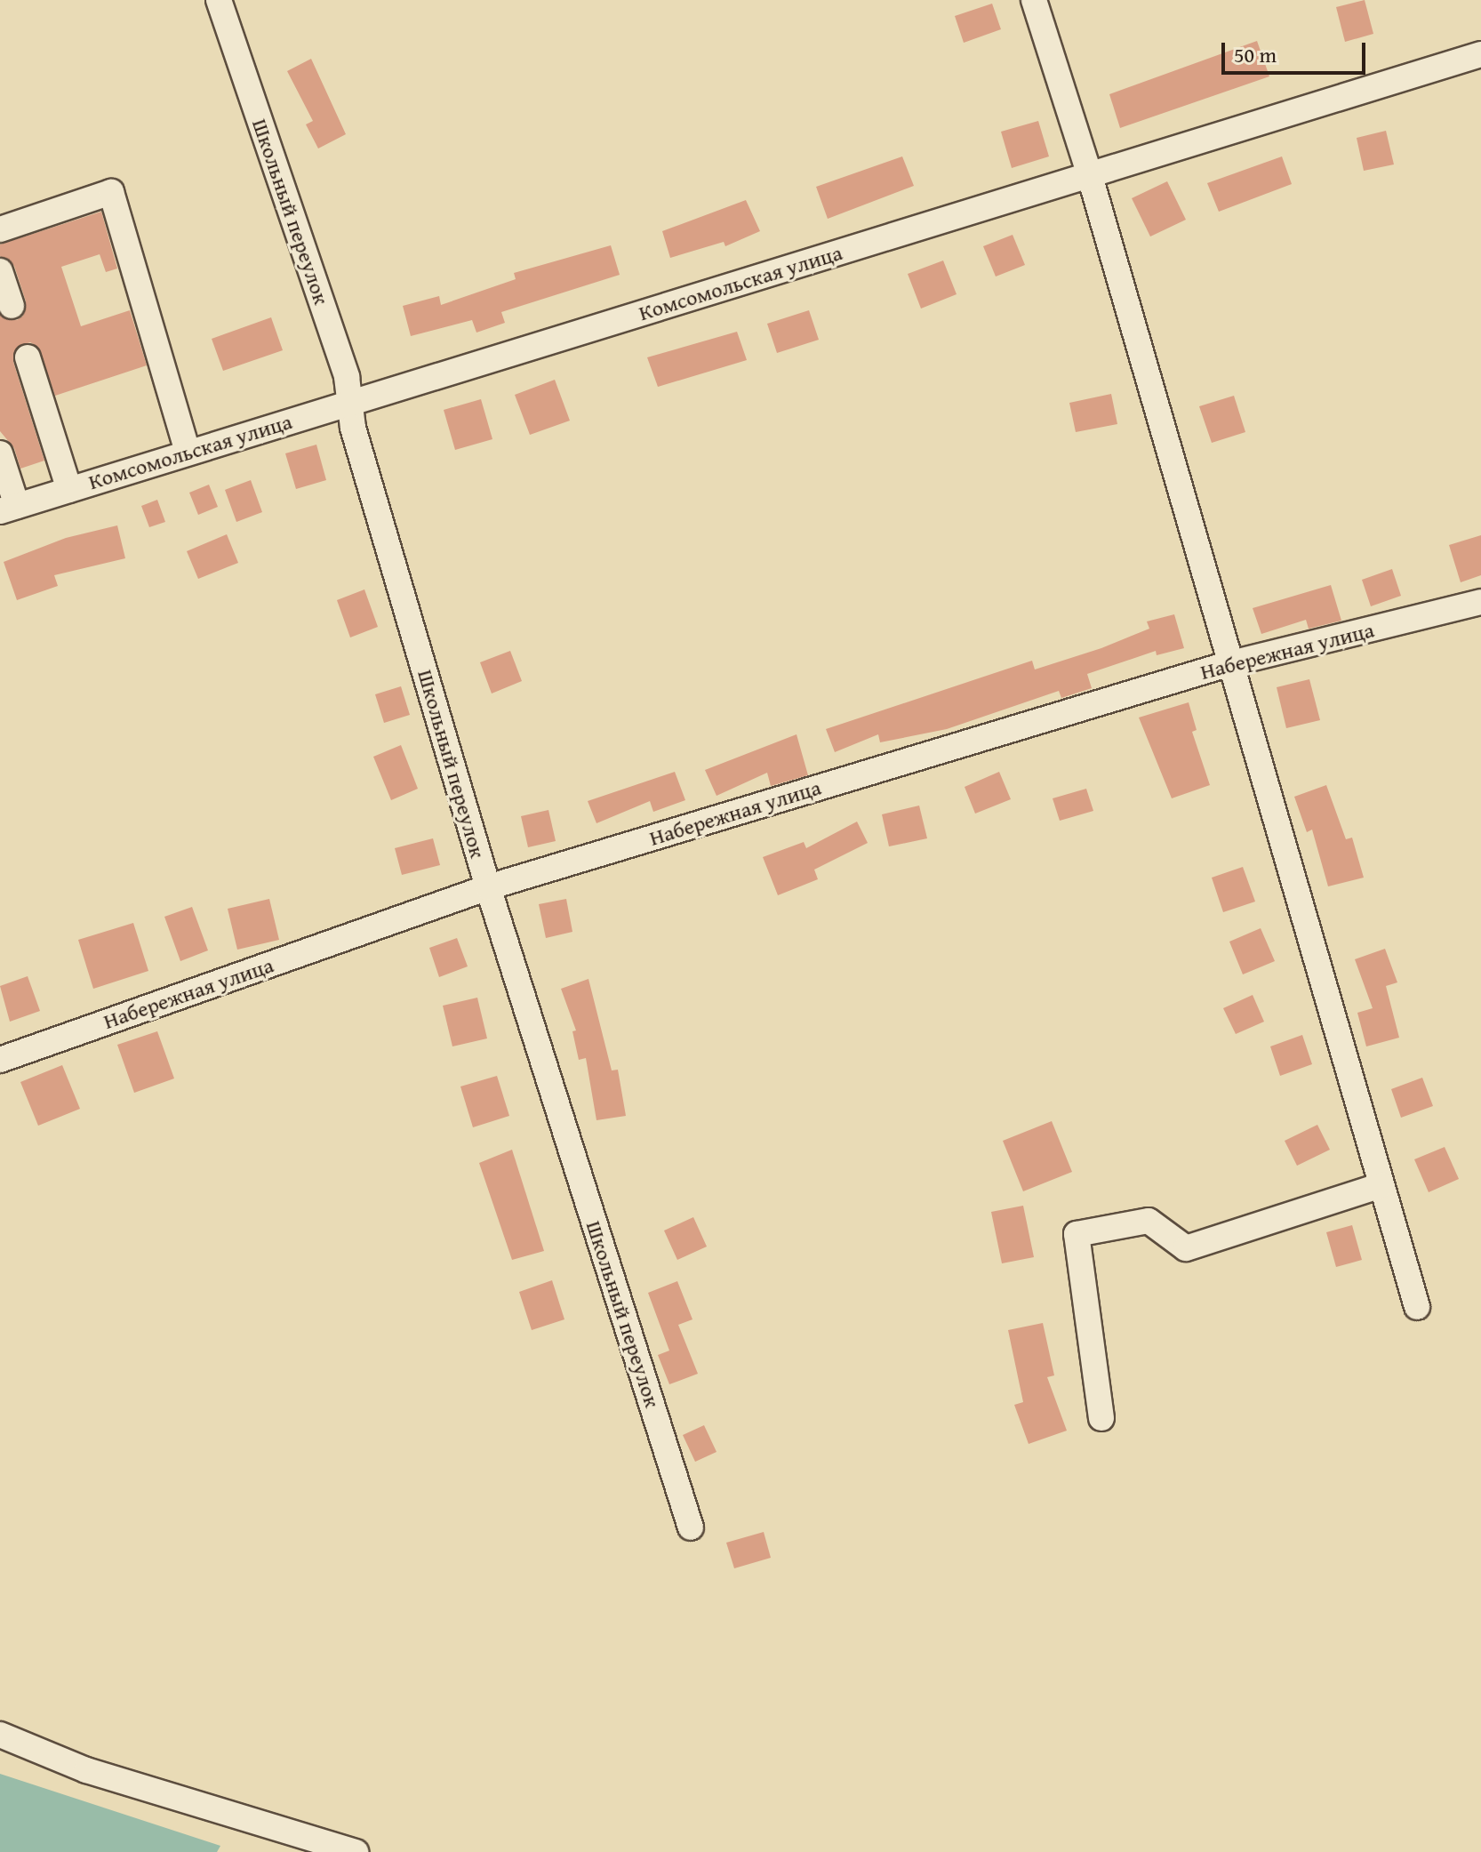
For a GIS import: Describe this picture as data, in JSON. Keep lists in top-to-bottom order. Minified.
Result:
{"streets":{"street":["Школьный переулок","Комсомольская улица","Набережная улица"]},"crossings":[["Школьный переулок","Комсомольская улица"],["Школьный переулок","Набережная улица"]],"scale_bar":"50 m"}
